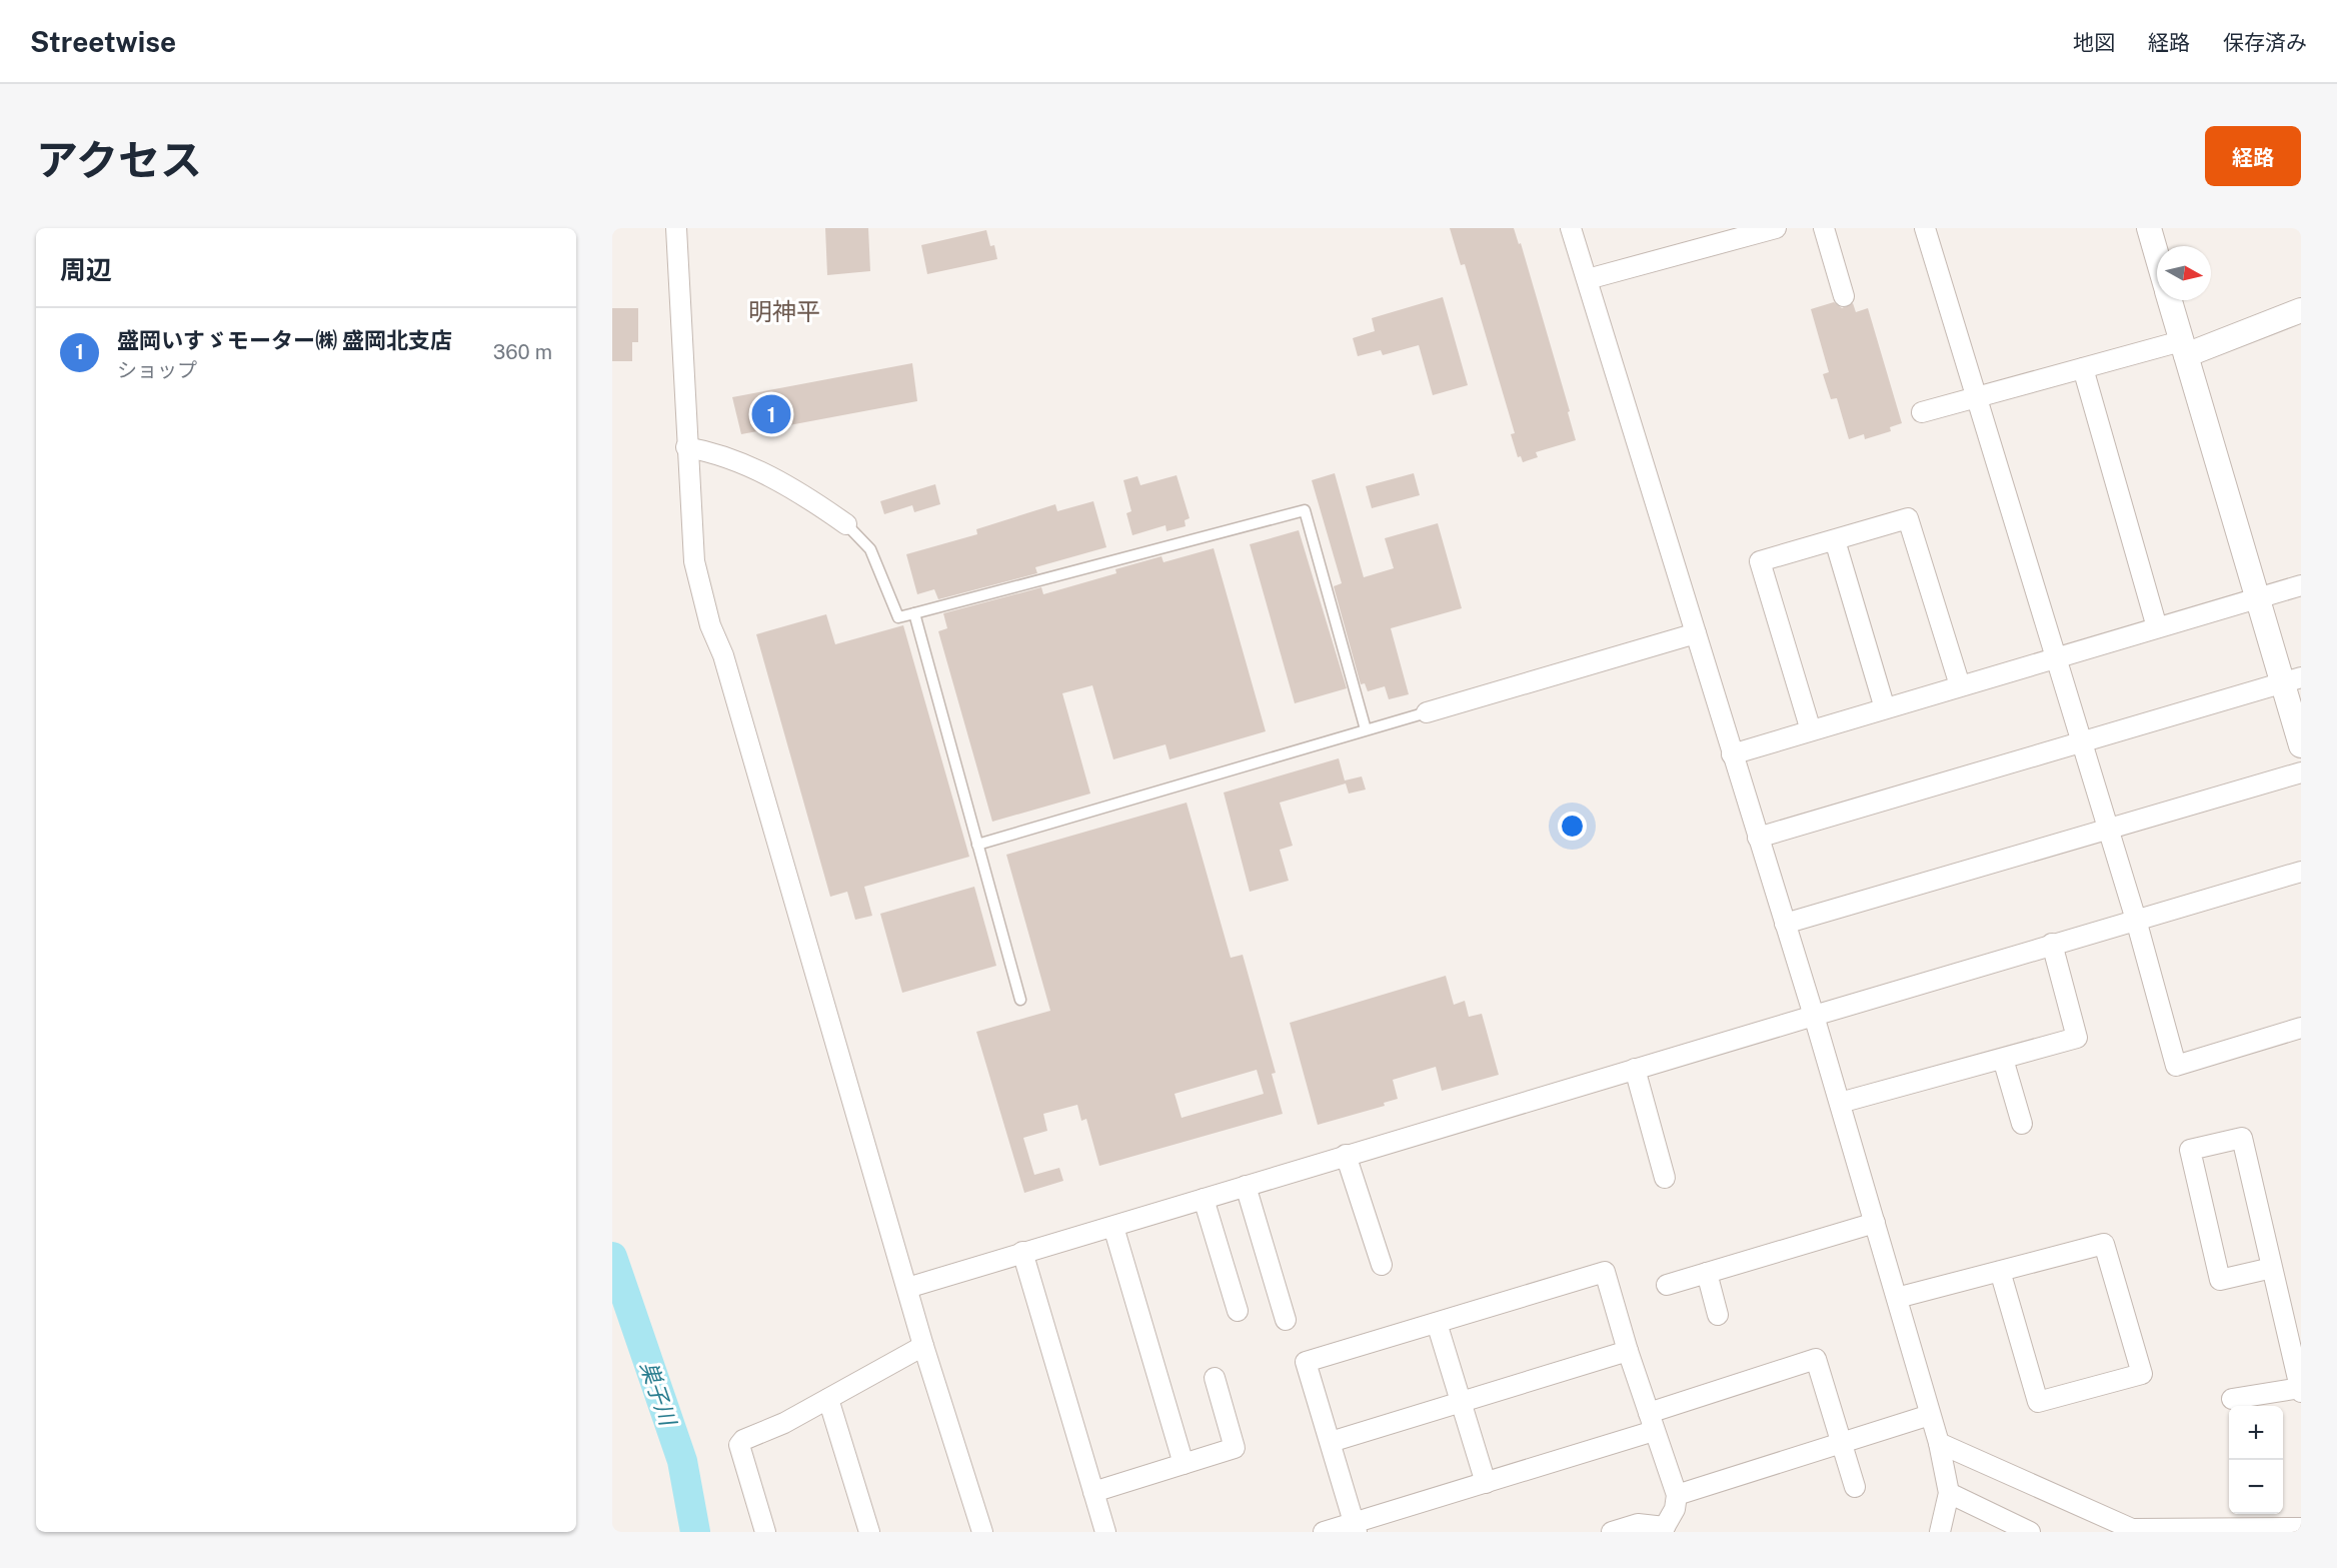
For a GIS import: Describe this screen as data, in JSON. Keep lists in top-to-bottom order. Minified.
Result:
{"districts":["明神平"],"water":["巣子川"],"north":"right","page":{"header":"Streetwise","nav":["地図","経路","保存済み"],"title":"アクセス","buttons":"経路","heading":"周辺","list":[{"mark":"1","name":"盛岡いすゞモーター㈱ 盛岡北支店","note":"ショップ","value":"360 m"}],"pins":"1","map_buttons":["+","−"]}}
